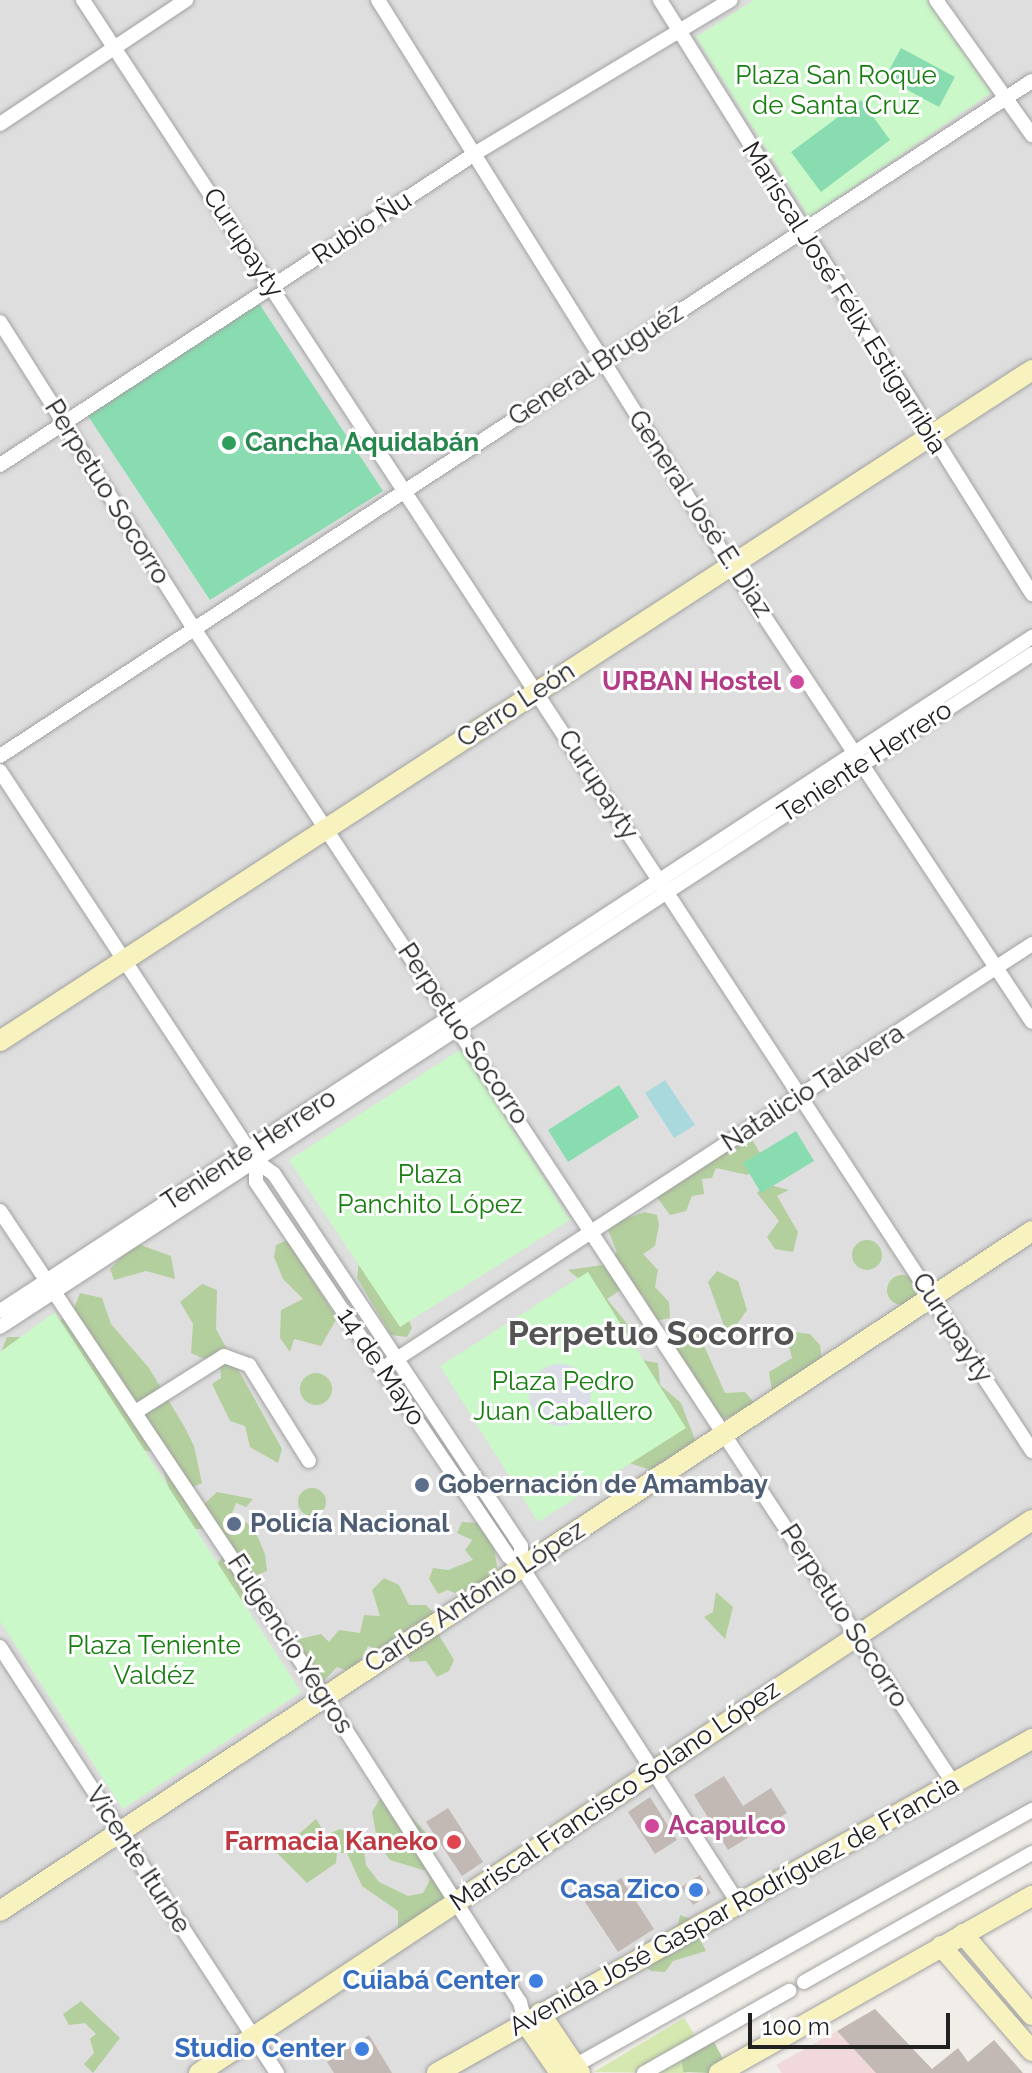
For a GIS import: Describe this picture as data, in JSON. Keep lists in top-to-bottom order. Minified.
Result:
{"streets":{"street":["Rubio Ñu","Curupayty","Mariscal José Félix Estigarribia","General Bruguéz","Perpetuo Socorro","General José E. Diaz","Cerro León","Teniente Herrero","Natalicio Talavera","14 de Mayo","Carlos Antônio López","Fulgencio Yegros","Mariscal Francisco Solano López","Vicente Iturbe","Avenida José Gaspar Rodríguez de Francia"]},"crossings":[["Rubio Ñu","Curupayty"],["Rubio Ñu","Mariscal José Félix Estigarribia"],["Rubio Ñu","Perpetuo Socorro"],["Rubio Ñu","General José E. Diaz"],["Curupayty","General Bruguéz"],["Curupayty","Cerro León"],["Curupayty","Teniente Herrero"],["Curupayty","Natalicio Talavera"],["Curupayty","Carlos Antônio López"],["Mariscal José Félix Estigarribia","General Bruguéz"],["Mariscal José Félix Estigarribia","Cerro León"],["General Bruguéz","Perpetuo Socorro"],["General Bruguéz","General José E. Diaz"],["Perpetuo Socorro","Cerro León"],["Perpetuo Socorro","Teniente Herrero"],["Perpetuo Socorro","Natalicio Talavera"],["Perpetuo Socorro","Carlos Antônio López"],["Perpetuo Socorro","Mariscal Francisco Solano López"],["Perpetuo Socorro","Avenida José Gaspar Rodríguez de Francia"],["General José E. Diaz","Cerro León"],["General José E. Diaz","Teniente Herrero"],["General José E. Diaz","Natalicio Talavera"],["Cerro León","14 de Mayo"],["Teniente Herrero","14 de Mayo"],["Teniente Herrero","Fulgencio Yegros"],["Natalicio Talavera","14 de Mayo"],["14 de Mayo","Carlos Antônio López"],["14 de Mayo","Mariscal Francisco Solano López"],["14 de Mayo","Avenida José Gaspar Rodríguez de Francia"],["Carlos Antônio López","Fulgencio Yegros"],["Carlos Antônio López","Vicente Iturbe"],["Fulgencio Yegros","Mariscal Francisco Solano López"],["Fulgencio Yegros","Avenida José Gaspar Rodríguez de Francia"],["Mariscal Francisco Solano López","Vicente Iturbe"]],"districts":["Perpetuo Socorro"],"parks":["Plaza San Roque de Santa Cruz","Plaza Panchito López","Plaza Pedro Juan Caballero","Plaza Teniente Valdéz"],"places":["Cancha Aquidabán","URBAN Hostel","Gobernación de Amambay","Policía Nacional","Acapulco","Farmacia Kaneko","Casa Zico","Cuiabá Center","Studio Center"],"scale_bar":"100 m"}
